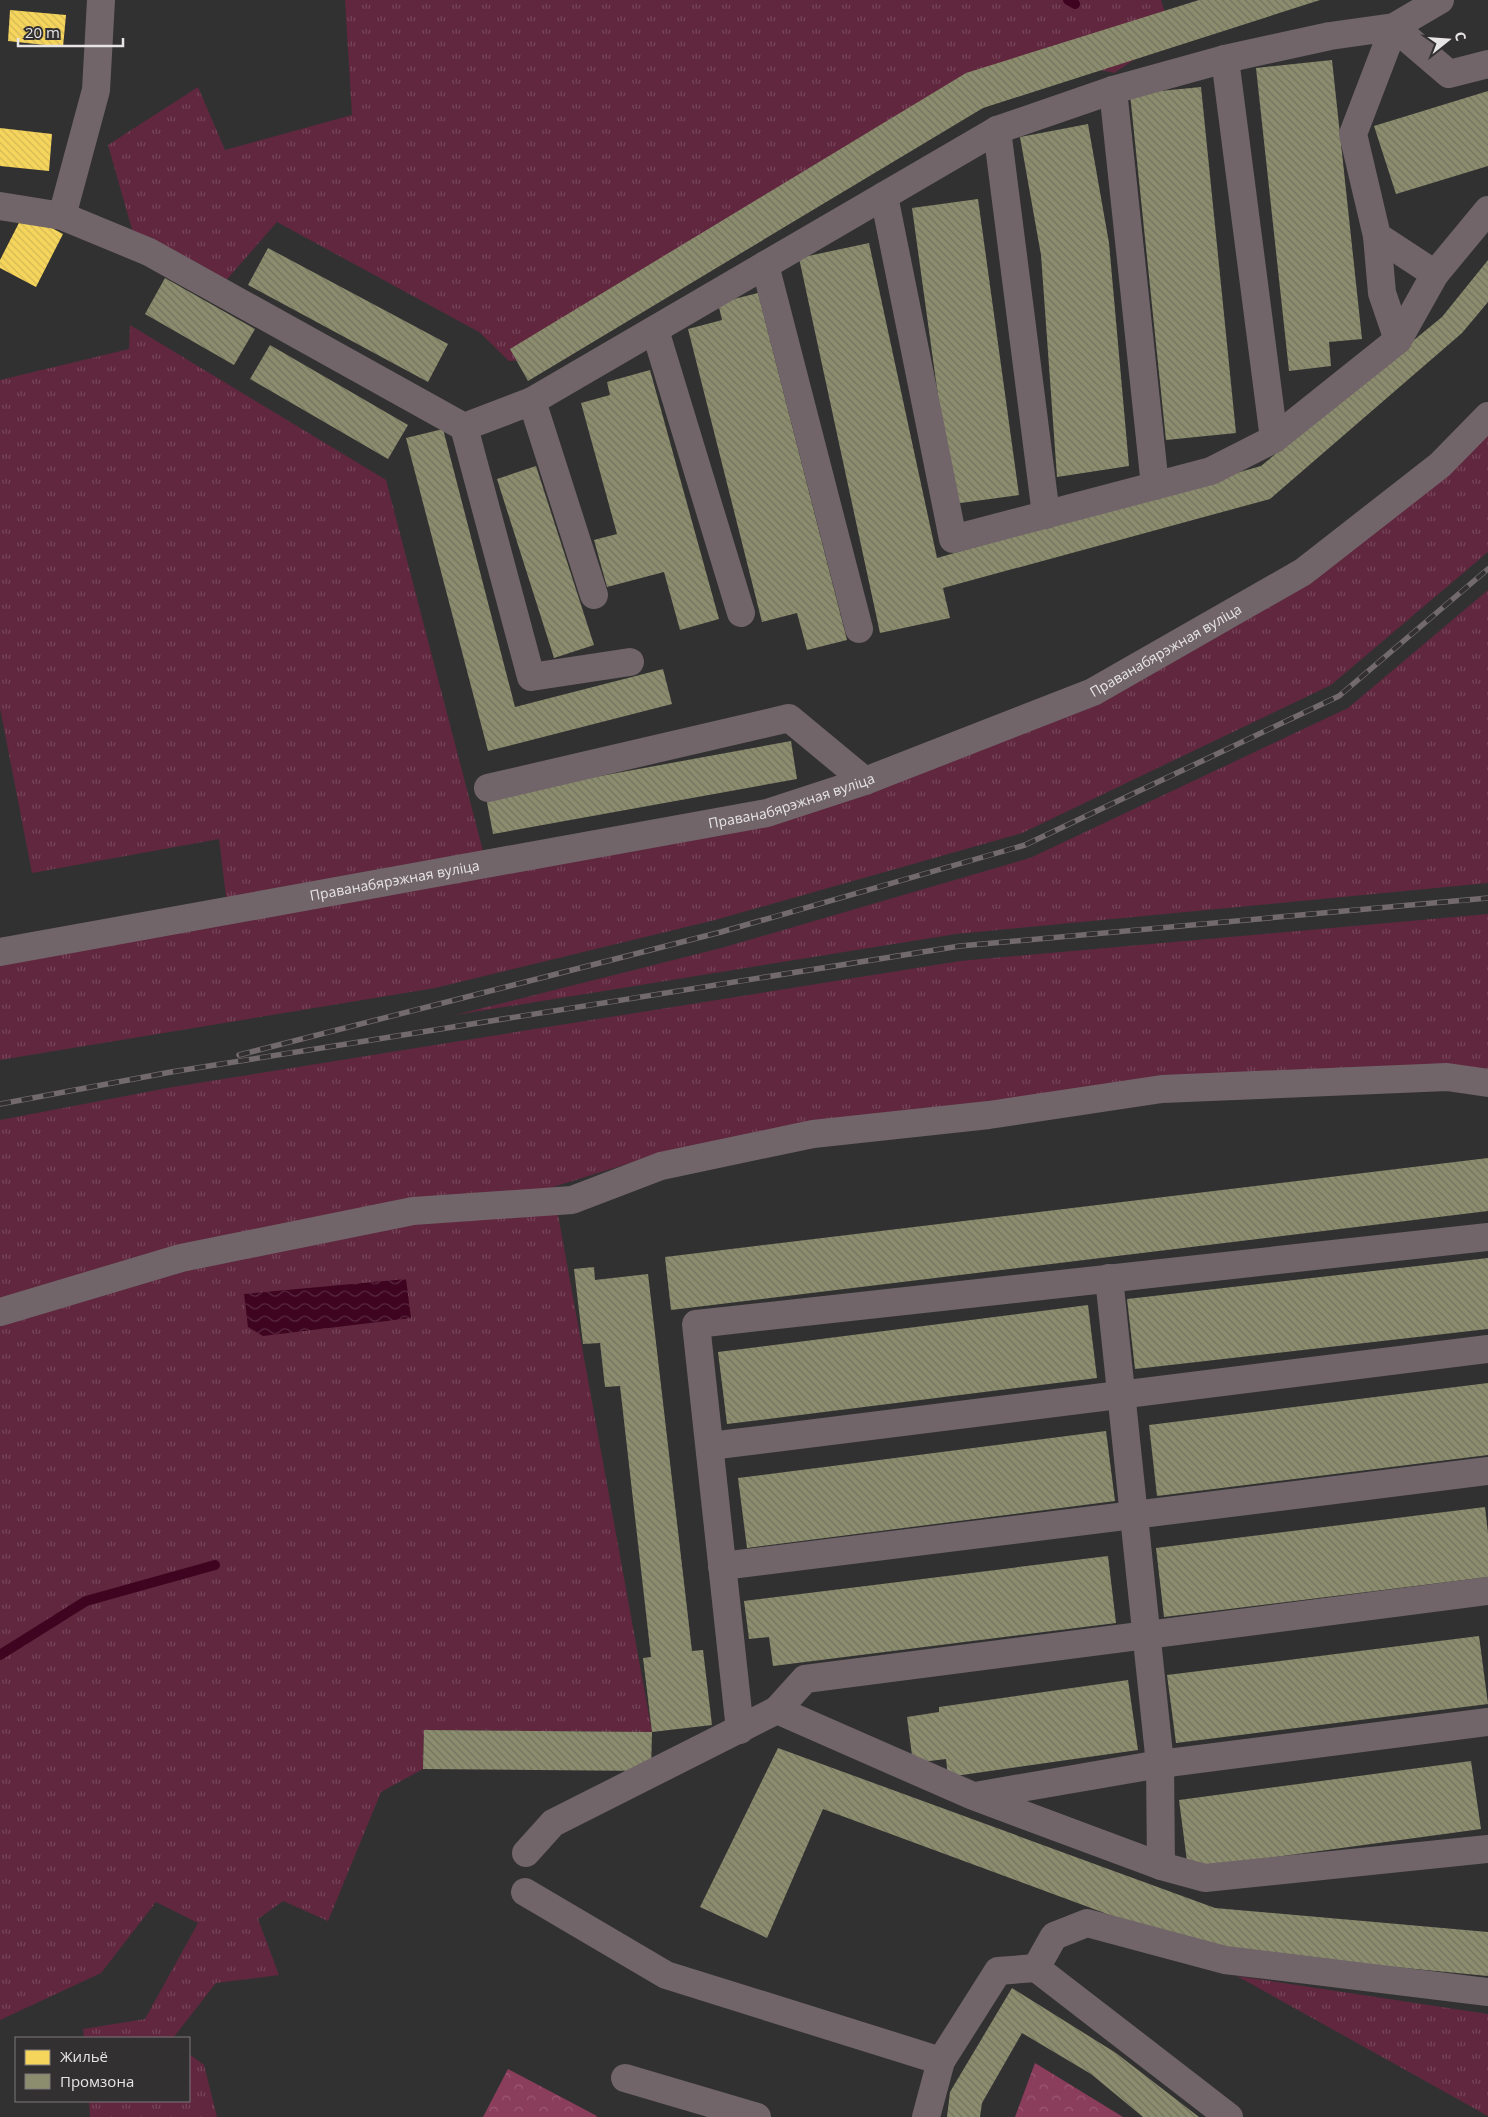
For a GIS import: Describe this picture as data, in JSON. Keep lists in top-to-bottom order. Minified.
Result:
{"streets":{"street":["Праванабярэжная вуліца"]},"legend":["Жильё","Промзона"],"scale_bar":"20 m","north":"right"}
